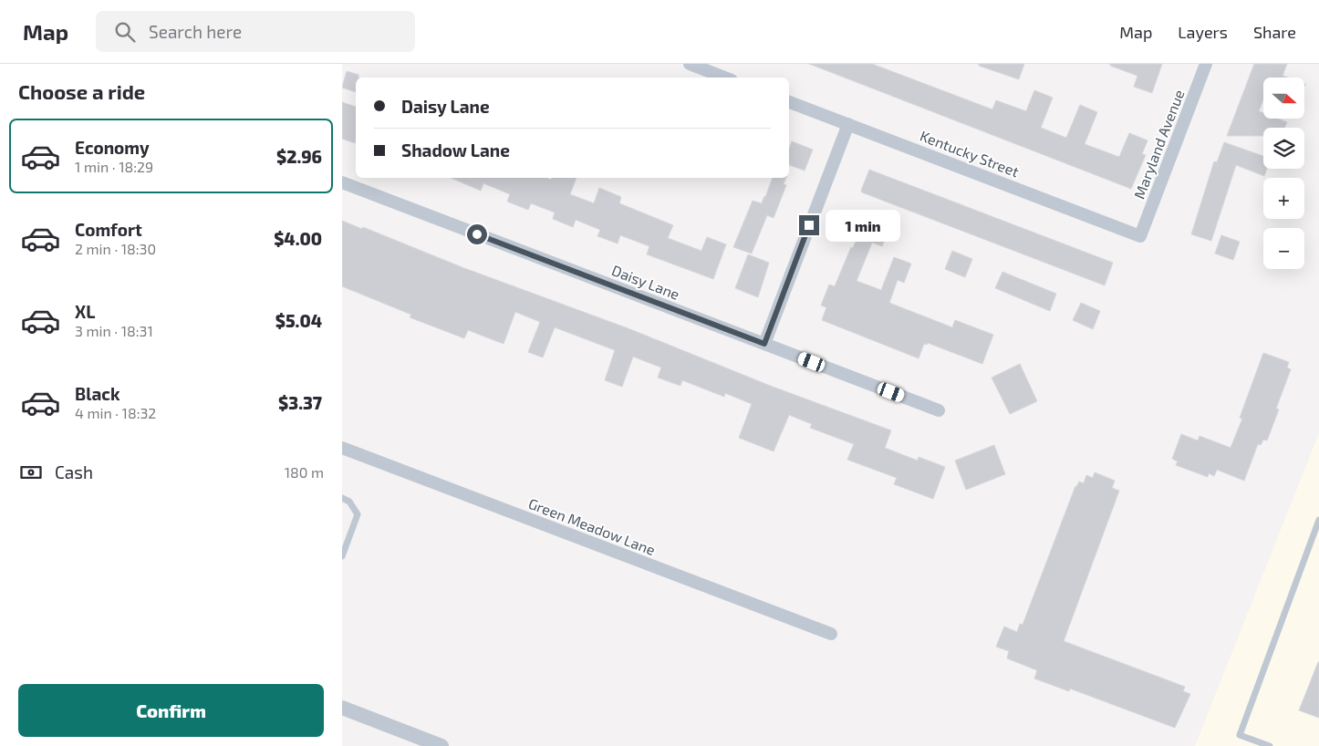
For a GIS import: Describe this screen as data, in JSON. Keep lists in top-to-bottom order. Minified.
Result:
{"streets":{"street":["Maryland Avenue","Kentucky Street","Daisy Lane","Green Meadow Lane"]},"crossings":[["Maryland Avenue","Kentucky Street"]],"north":"right","page":{"header":"Map","search":"Search here","nav":["Map","Layers","Share"],"heading":"Choose a ride","map_buttons":["+","−"],"banner":["Daisy Lane","Shadow Lane"],"list":[{"name":"Economy","note":"1 min · 18:29","value":"$2.96"},{"name":"Comfort","note":"2 min · 18:30","value":"$4.00"},{"name":"XL","note":"3 min · 18:31","value":"$5.04"},{"name":"Black","note":"4 min · 18:32","value":"$3.37"}],"bubble":"1 min","pay":["Cash","180 m"],"buttons":"Confirm"}}
